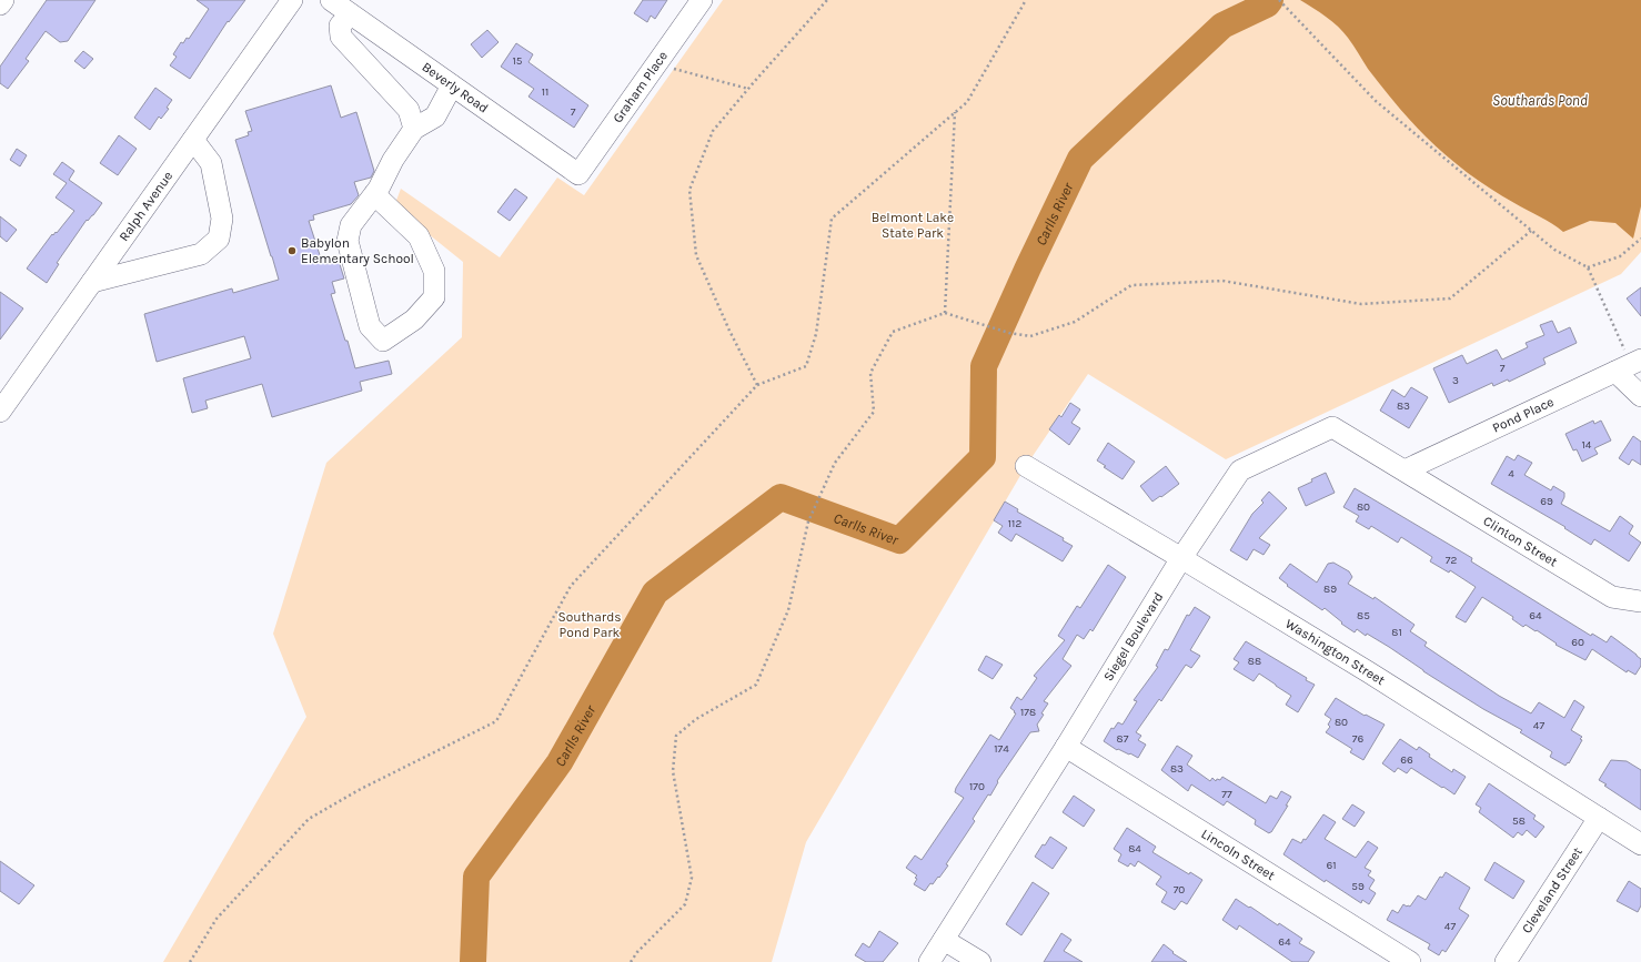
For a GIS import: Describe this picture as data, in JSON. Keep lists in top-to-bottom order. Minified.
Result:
{"streets":{"street":["Beverly Road","Graham Place","Ralph Avenue","Pond Place","Clinton Street","Siegel Boulevard","Washington Street","Lincoln Street","Cleveland Street"]},"crossings":[["Beverly Road","Graham Place"],["Pond Place","Clinton Street"],["Pond Place","Siegel Boulevard"],["Clinton Street","Siegel Boulevard"],["Siegel Boulevard","Washington Street"],["Siegel Boulevard","Lincoln Street"],["Washington Street","Cleveland Street"]],"water":["Southards Pond","Carlls River"],"parks":["Belmont Lake State Park","Southards Pond Park"],"places":["Babylon Elementary School"],"house_numbers":["15","11","7","7","3","83","14","4","69","80","112","72","89","85","64","81","60","88","178","80","47","87","76","174","66","83","170","77","58","84","61","59","70","47","64"]}
